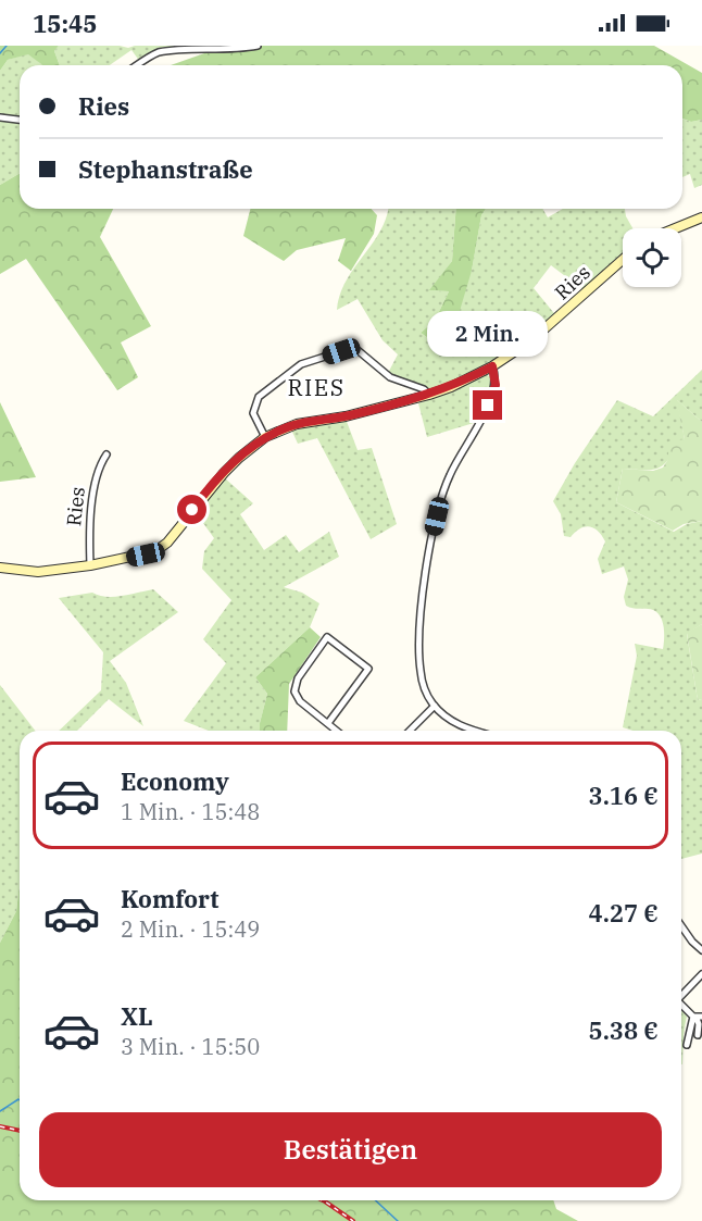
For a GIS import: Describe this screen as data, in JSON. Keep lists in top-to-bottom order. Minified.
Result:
{"streets":{"street":["Ries"]},"districts":["RIES"],"page":{"status":"15:45","banner":["Ries","Stephanstraße"],"bubble":"2 Min.","list":[{"name":"Economy","note":"1 Min. · 15:48","value":"3.16 €"},{"name":"Komfort","note":"2 Min. · 15:49","value":"4.27 €"},{"name":"XL","note":"3 Min. · 15:50","value":"5.38 €"}],"buttons":"Bestätigen"}}
